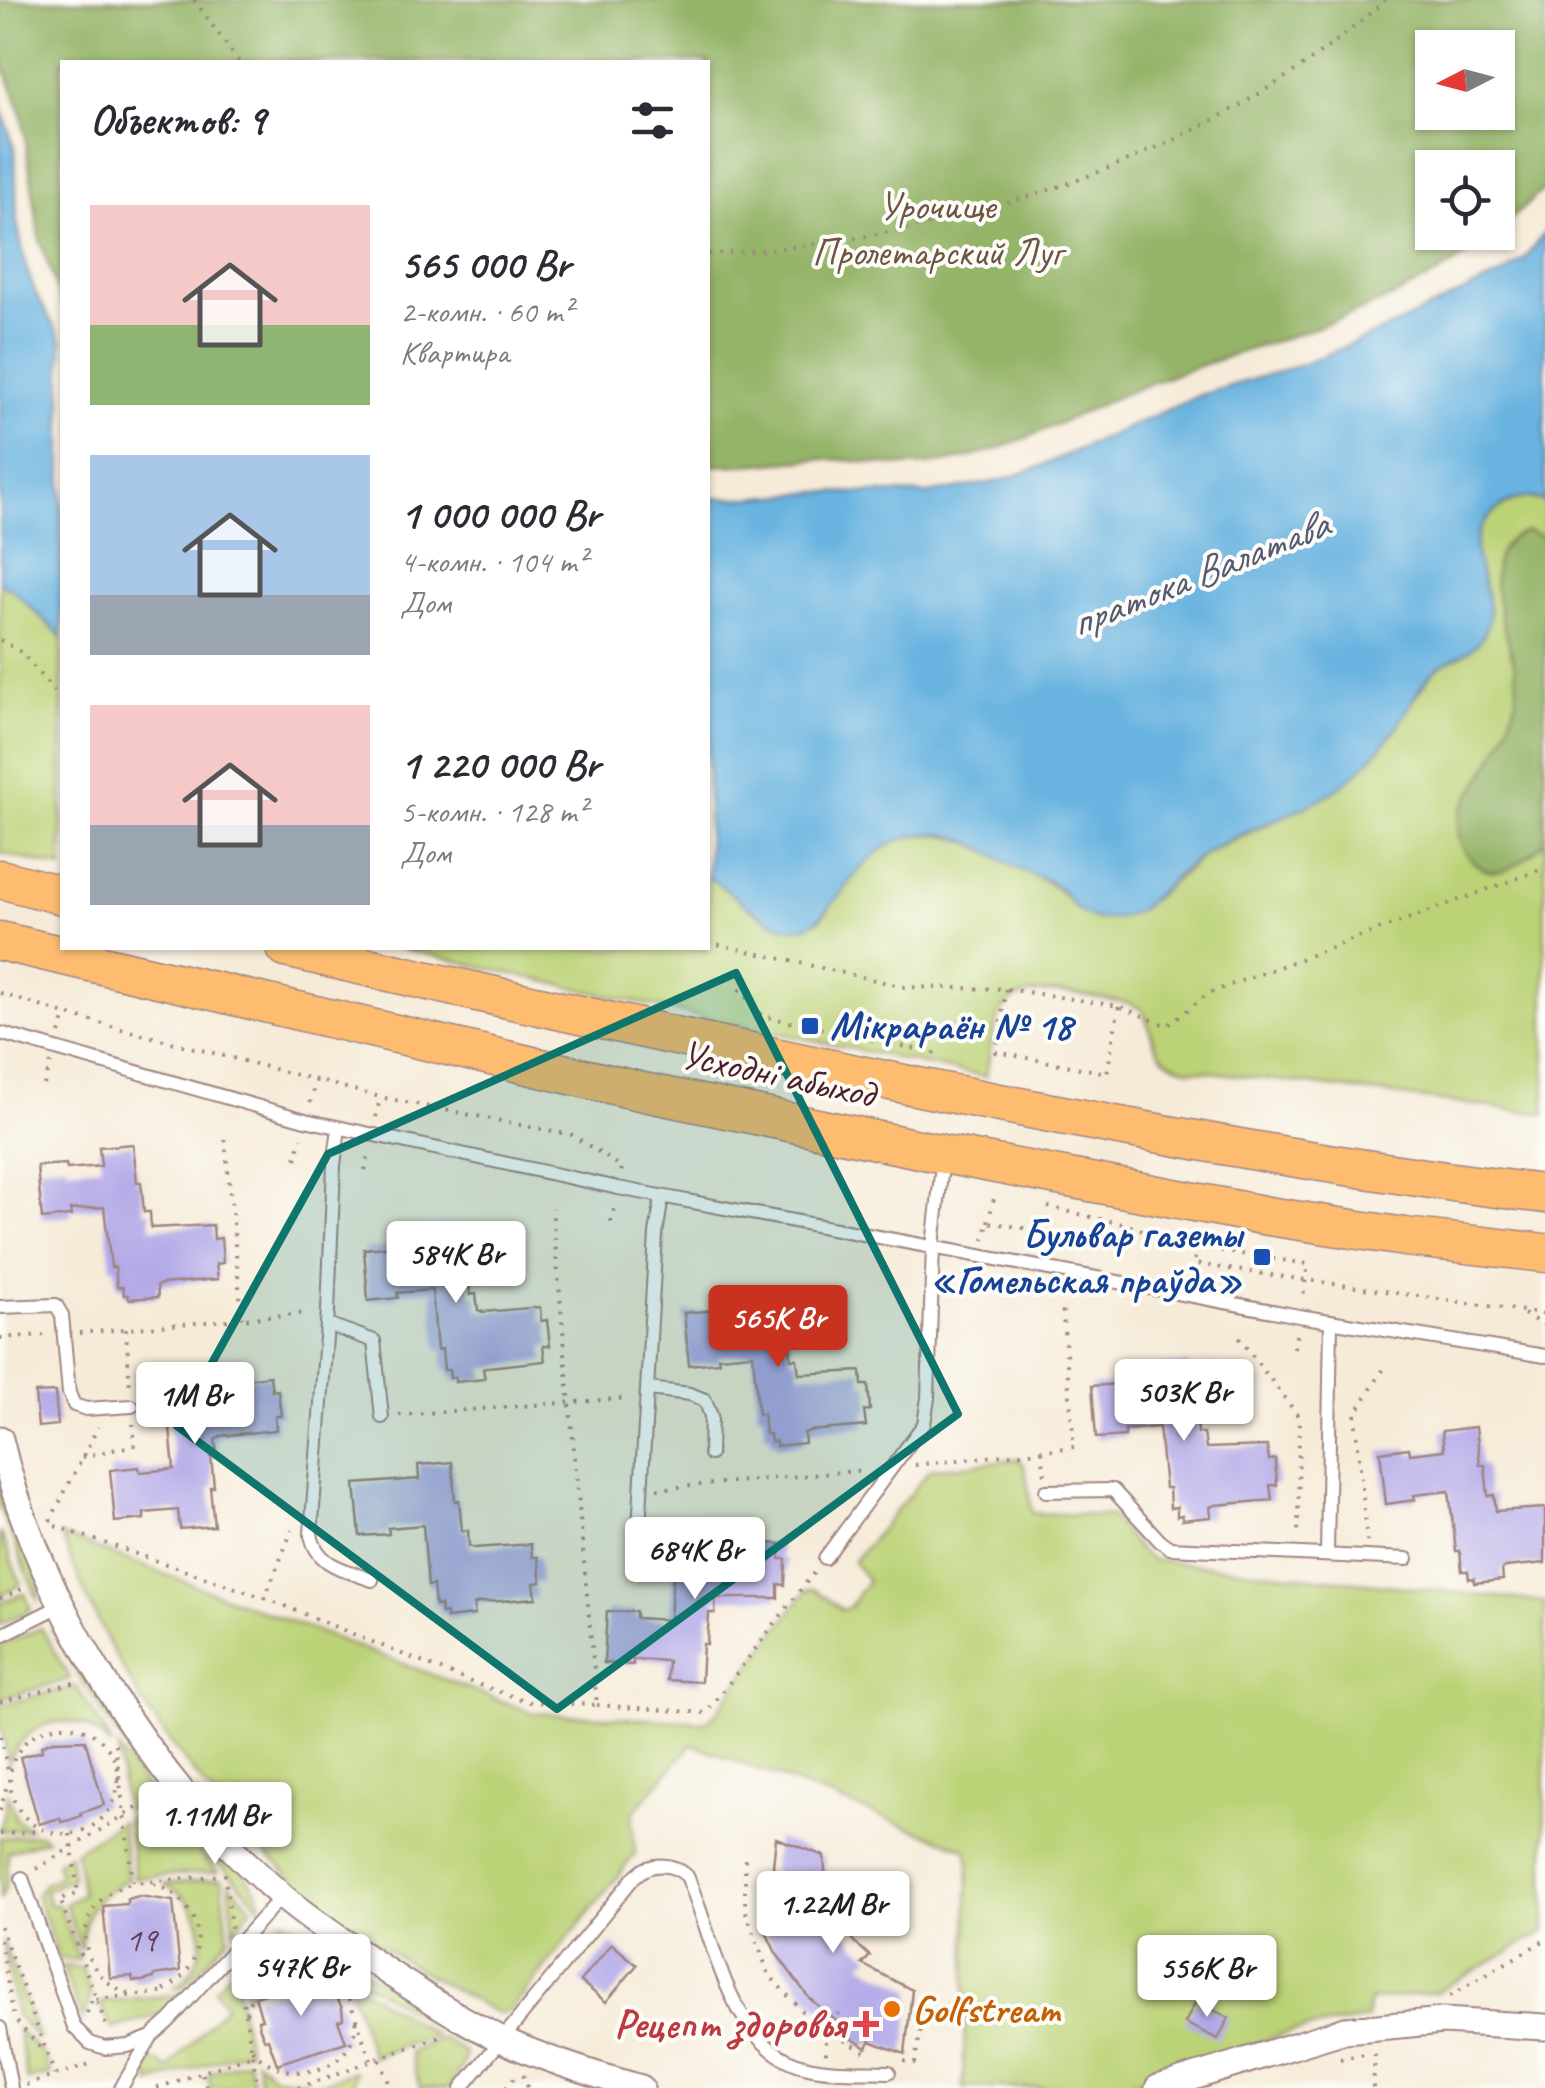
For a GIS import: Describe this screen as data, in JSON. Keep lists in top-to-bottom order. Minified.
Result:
{"streets":{"main road":["Усходні абыход"]},"water":["пратока Валатава"],"parks":["Урочище Пролетарский Луг"],"places":{"transit":["Мікрараён № 18","Бульвар газеты «Гомельская праўда»"],"other":["Golfstream"],"health":["Рецепт здоровья"]},"house_numbers":["19"],"north":"left","page":{"heading":"Объектов: 9","list":[{"name":"565 000 Br","note":"2-комн. · 60 m² · Квартира"},{"name":"1 000 000 Br","note":"4-комн. · 104 m² · Дом"},{"name":"1 220 000 Br","note":"5-комн. · 128 m² · Дом"}],"price":["584K Br","565K Br","503K Br","1M Br","684K Br","1.11M Br","1.22M Br","547K Br","556K Br"]}}
